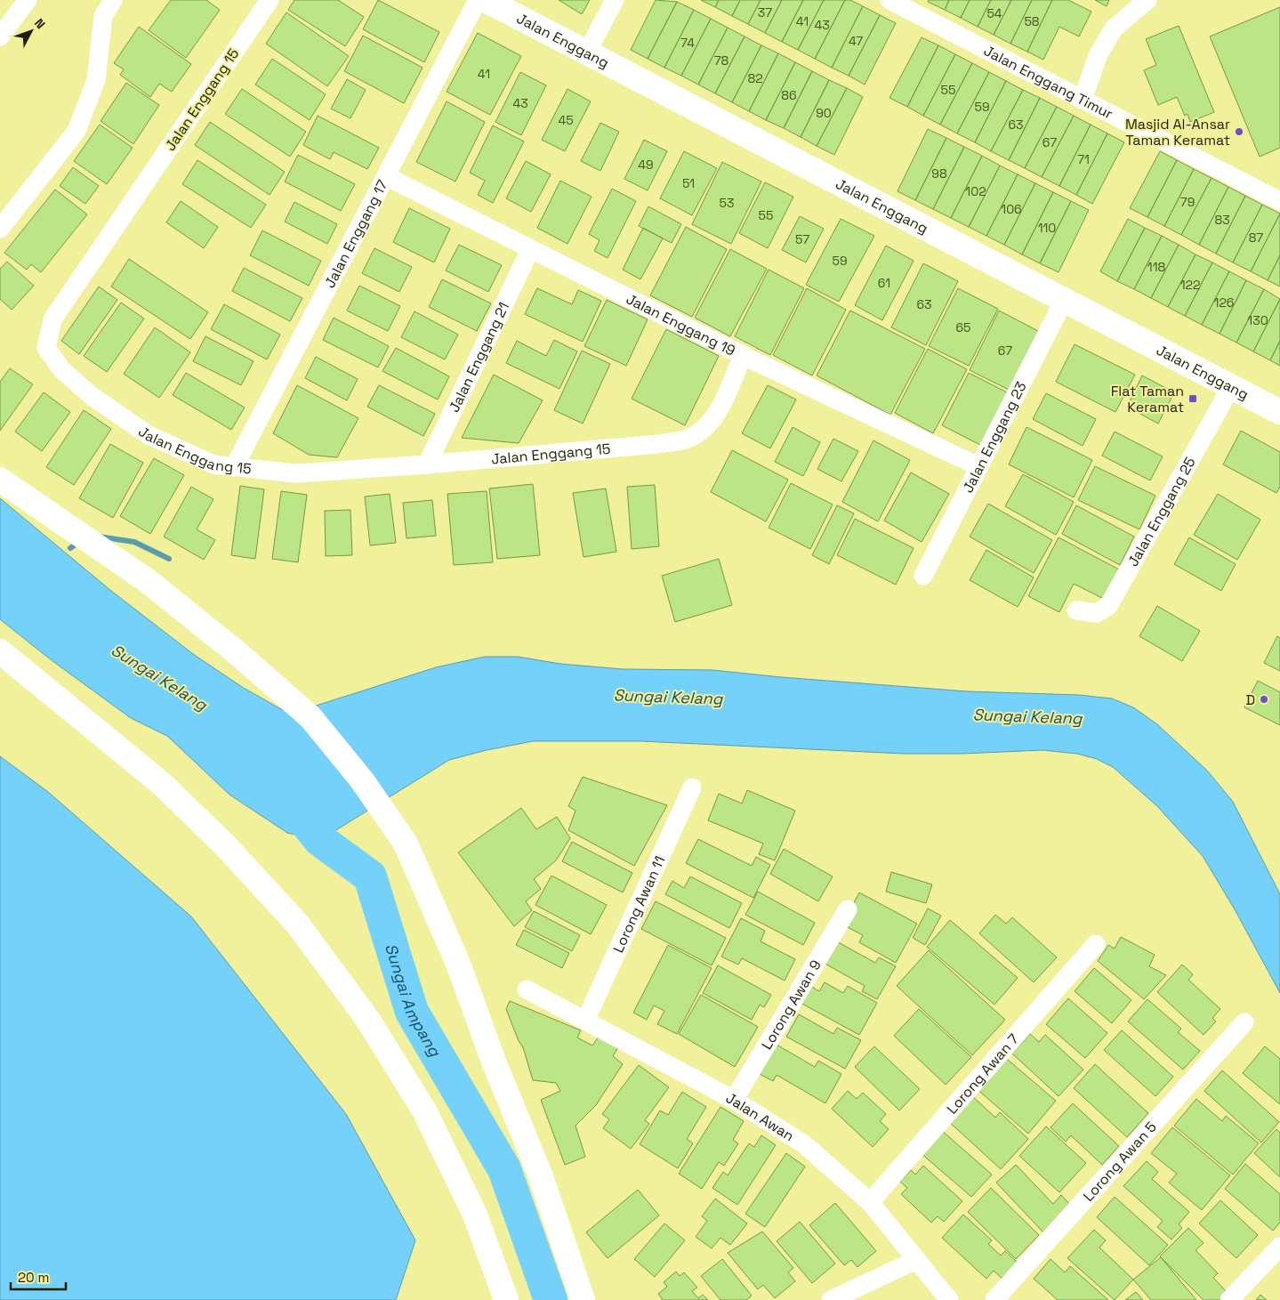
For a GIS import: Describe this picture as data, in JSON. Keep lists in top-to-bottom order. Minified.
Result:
{"streets":{"main road":["Jalan Enggang"],"street":["Jalan Enggang Timur","Jalan Enggang 15","Jalan Enggang 17","Jalan Enggang 19","Jalan Enggang 21","Jalan Enggang 23","Jalan Enggang 25","Lorong Awan 11","Lorong Awan 9","Lorong Awan 7","Jalan Awan","Lorong Awan 5"]},"crossings":[["Jalan Enggang","Jalan Enggang 23"],["Jalan Enggang","Jalan Enggang 25"],["Jalan Enggang 15","Jalan Enggang 17"],["Jalan Enggang 15","Jalan Enggang 19"],["Jalan Enggang 15","Jalan Enggang 21"],["Jalan Enggang 17","Jalan Enggang 19"],["Jalan Enggang 19","Jalan Enggang 21"],["Jalan Enggang 19","Jalan Enggang 23"],["Lorong Awan 11","Jalan Awan"],["Lorong Awan 9","Jalan Awan"],["Lorong Awan 7","Jalan Awan"]],"water":["Sungai Kelang","Sungai Ampang"],"places":{"other":["Masjid Al-Ansar Taman Keramat","D"],"transit":["Flat Taman Keramat"]},"house_numbers":["37","54","41","58","43","47","74","78","41","82","55","86","43","59","90","45","63","67","71","49","98","51","102","79","53","106","55","83","110","87","57","59","118","61","122","126","63","130","65","67"],"scale_bar":"20 m","north":"top right"}
